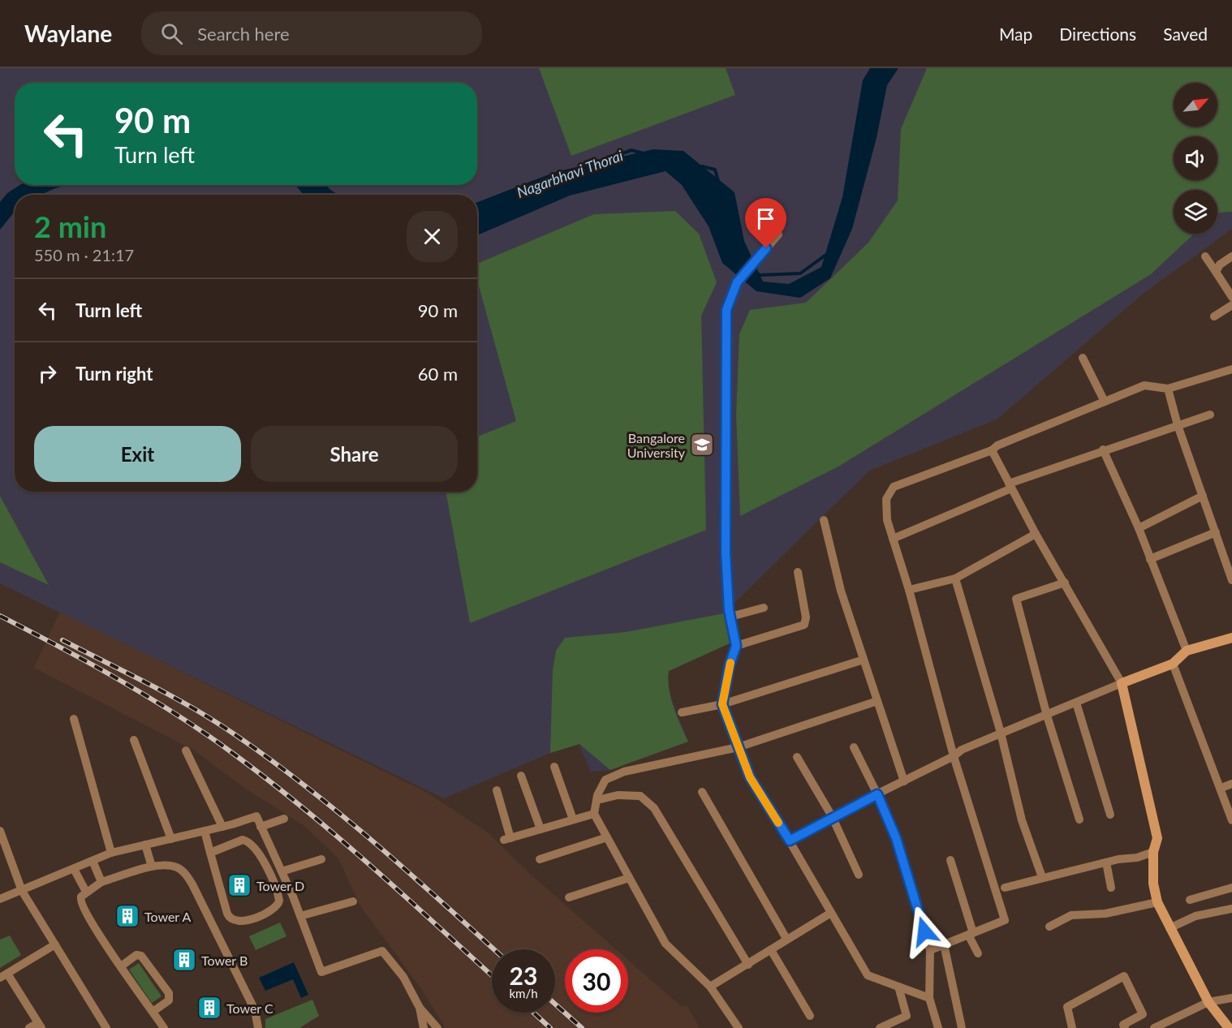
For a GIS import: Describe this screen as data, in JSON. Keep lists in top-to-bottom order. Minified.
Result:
{"water":["Nagarbhavi Thorai"],"places":{"school or university":["Bangalore University"],"building":["Tower D","Tower A","Tower B","Tower C"]},"north":"top right","page":{"header":"Waylane","search":"Search here","nav":["Map","Directions","Saved"],"turn":["90 m","Turn left"],"heading":["2 min","550 m · 21:17"],"list":[{"name":"Turn left","value":"90 m"},{"name":"Turn right","value":"60 m"}],"buttons":["Exit","Share"],"speed":"23 km/h","limit":"30"}}
